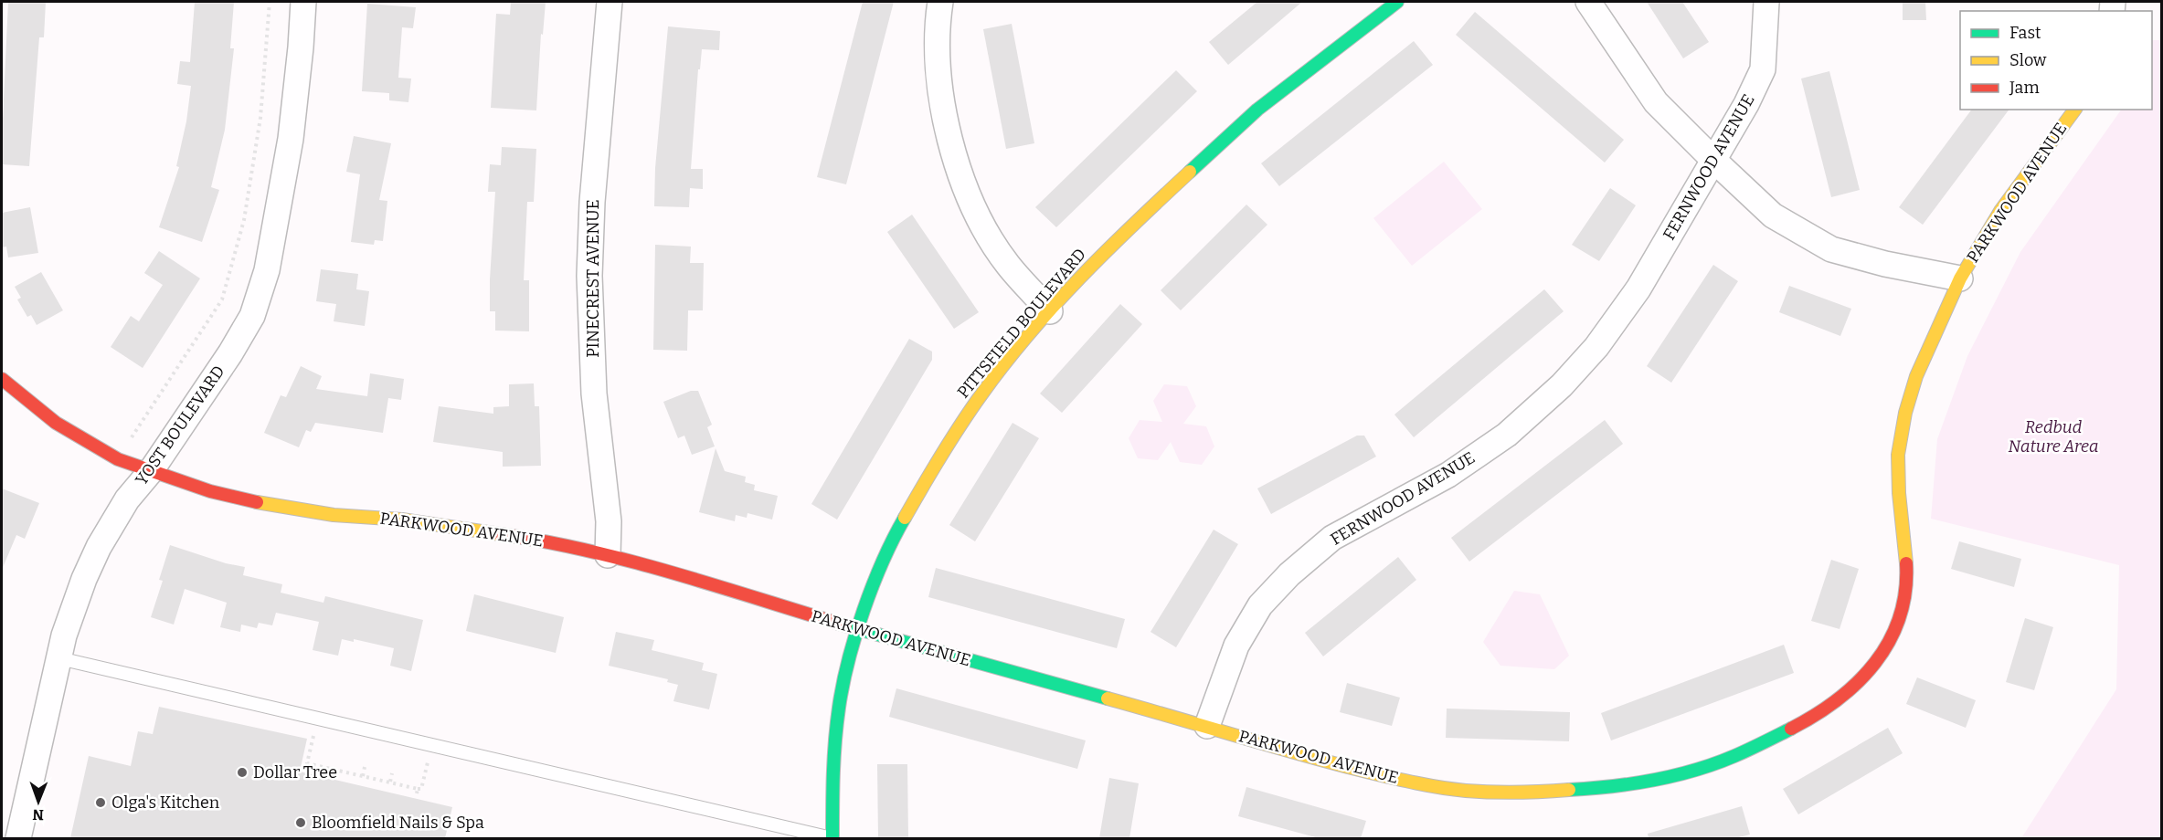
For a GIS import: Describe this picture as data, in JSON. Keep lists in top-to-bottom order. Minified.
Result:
{"streets":{"street":["FERNWOOD AVENUE","PARKWOOD AVENUE","PINECREST AVENUE","PITTSFIELD BOULEVARD","YOST BOULEVARD"]},"crossings":[["FERNWOOD AVENUE","PARKWOOD AVENUE"],["PARKWOOD AVENUE","PINECREST AVENUE"],["PARKWOOD AVENUE","PITTSFIELD BOULEVARD"],["PARKWOOD AVENUE","YOST BOULEVARD"]],"parks":["Redbud Nature Area"],"places":["Dollar Tree","Olga's Kitchen","Bloomfield Nails & Spa"],"legend":["Fast","Slow","Jam"],"north":"bottom"}
